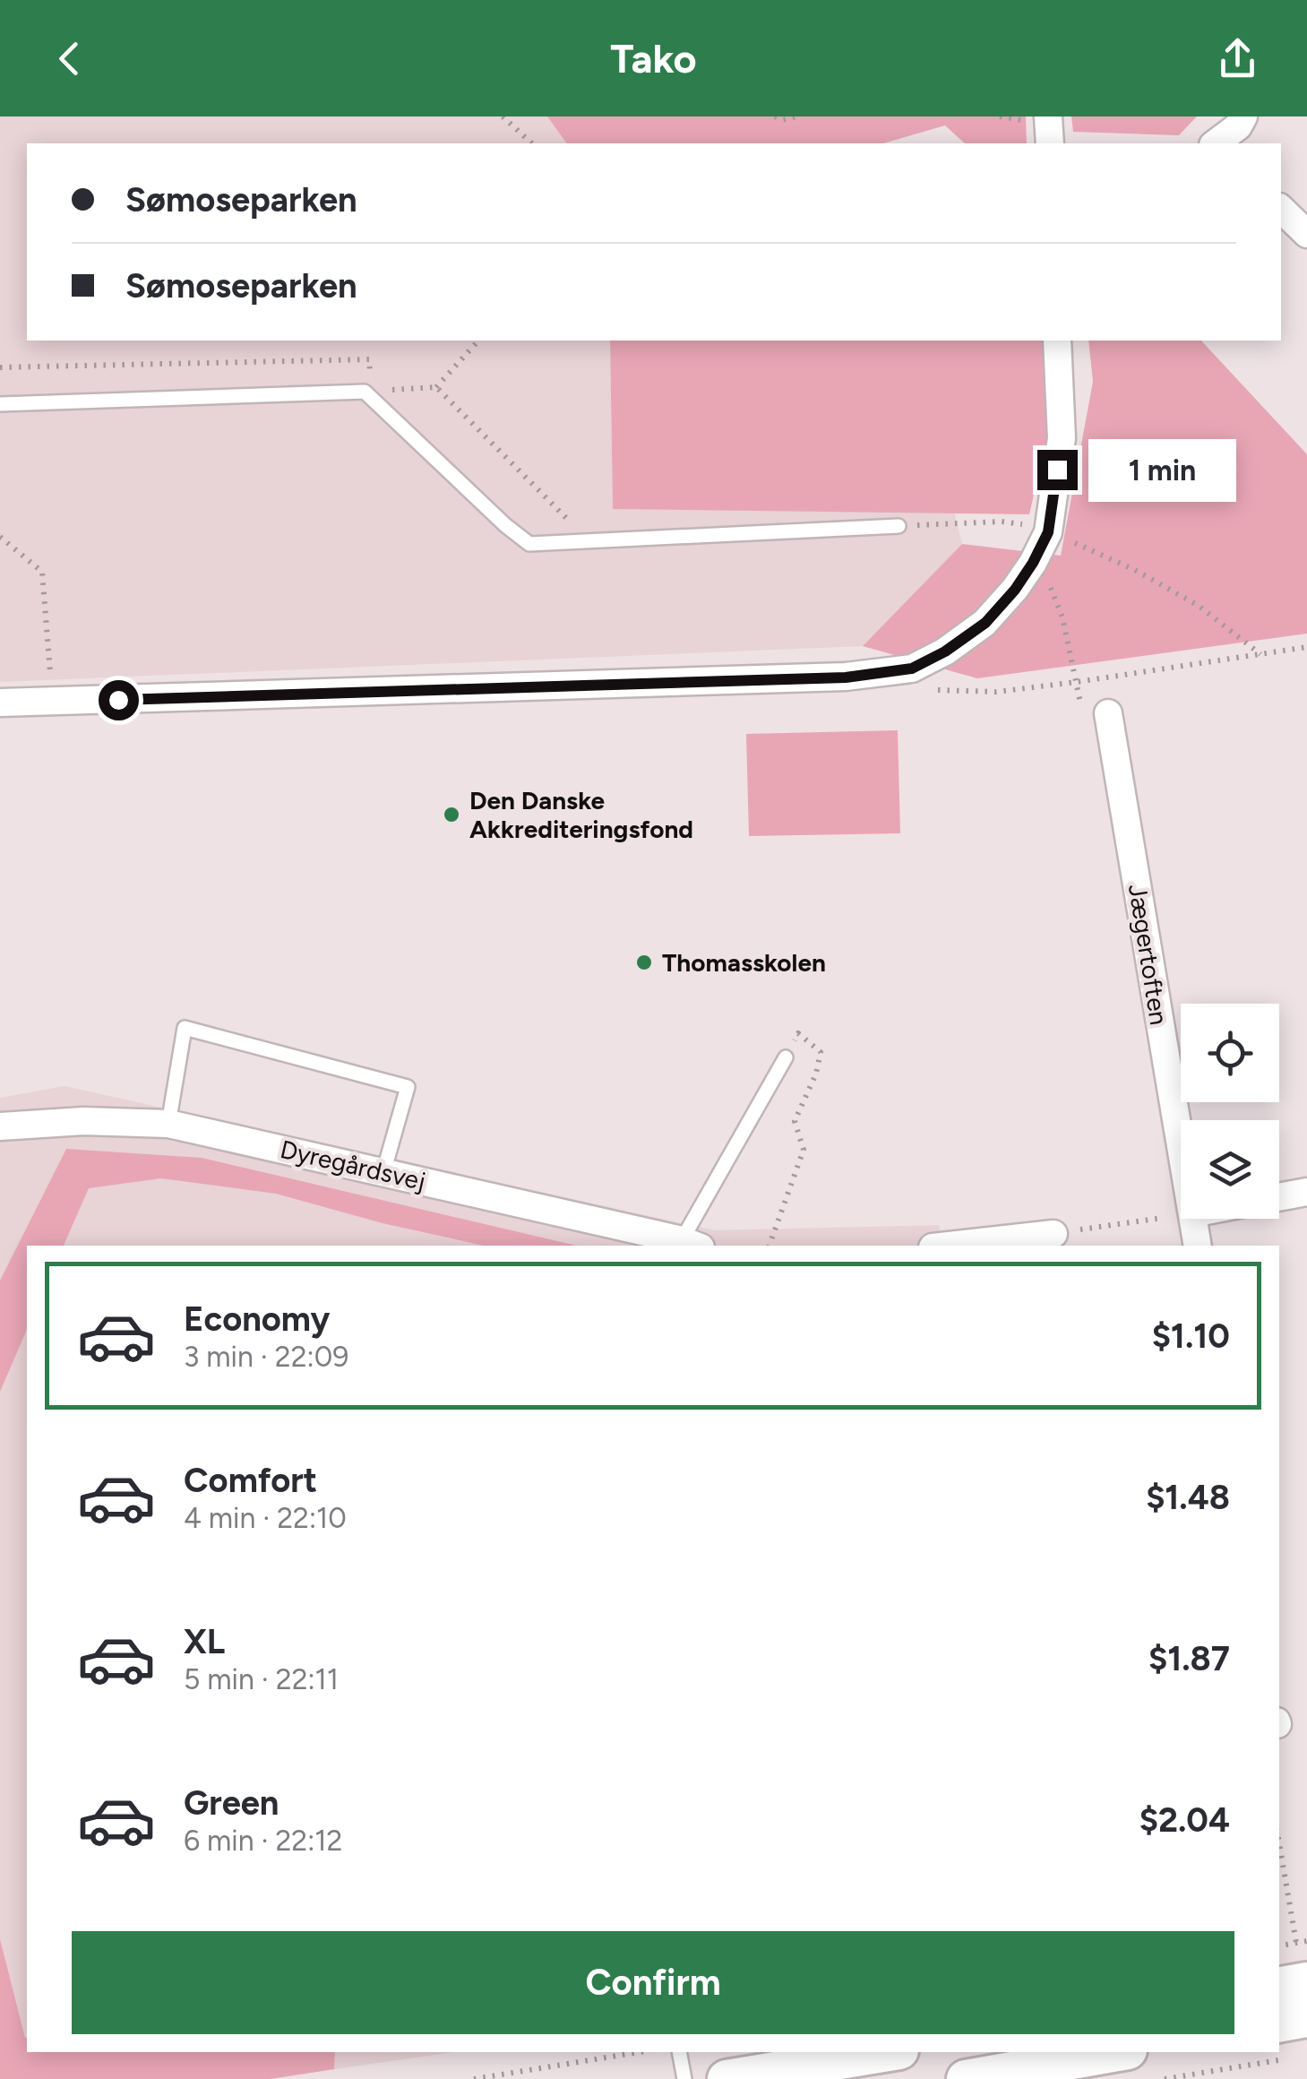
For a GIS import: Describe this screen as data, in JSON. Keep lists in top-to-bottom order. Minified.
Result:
{"streets":{"street":["Jægertoften","Dyregårdsvej"]},"places":["Den Danske Akkrediteringsfond","Thomasskolen"],"page":{"header":"Tako","banner":["Sømoseparken","Sømoseparken"],"bubble":"1 min","list":[{"name":"Economy","note":"3 min · 22:09","value":"$1.10"},{"name":"Comfort","note":"4 min · 22:10","value":"$1.48"},{"name":"XL","note":"5 min · 22:11","value":"$1.87"},{"name":"Green","note":"6 min · 22:12","value":"$2.04"}],"buttons":"Confirm"}}
